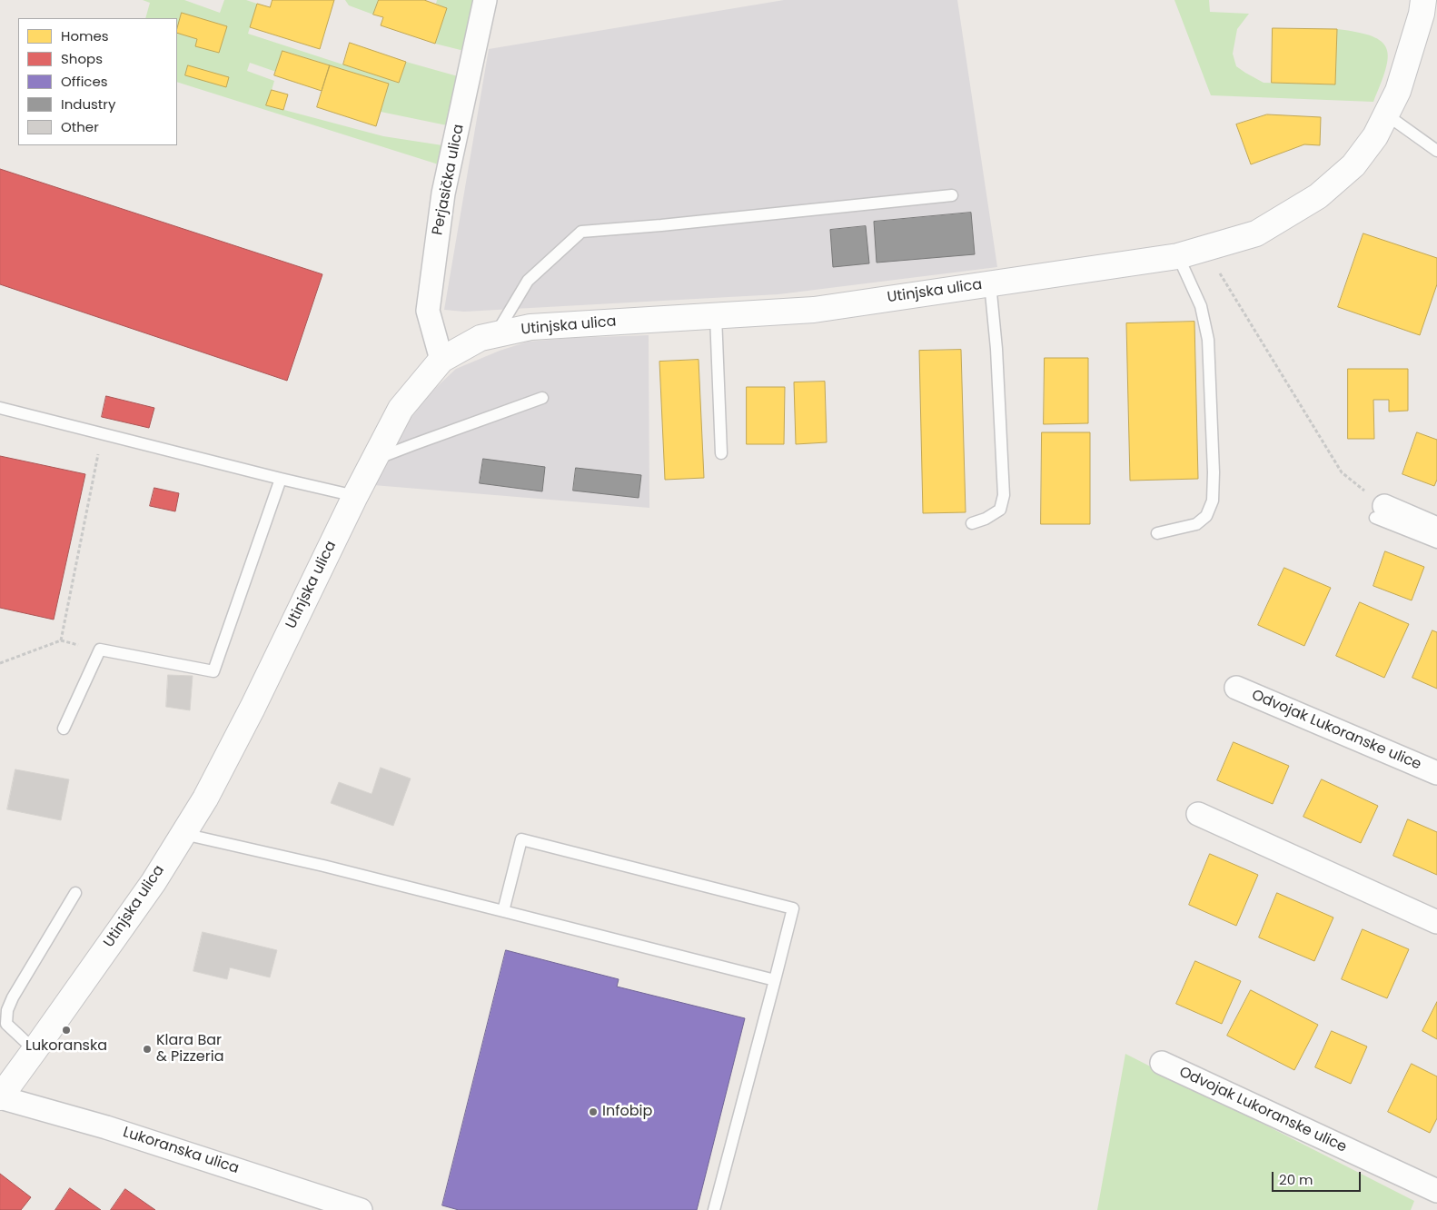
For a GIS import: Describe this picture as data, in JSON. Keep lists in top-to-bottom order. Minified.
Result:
{"streets":{"street":["Perjasička ulica","Utinjska ulica","Odvojak Lukoranske ulice","Lukoranska ulica"]},"crossings":[["Perjasička ulica","Utinjska ulica"],["Utinjska ulica","Lukoranska ulica"]],"places":["Lukoranska","Klara Bar & Pizzeria","Infobip"],"legend":["Homes","Shops","Offices","Industry","Other"],"scale_bar":"20 m"}
